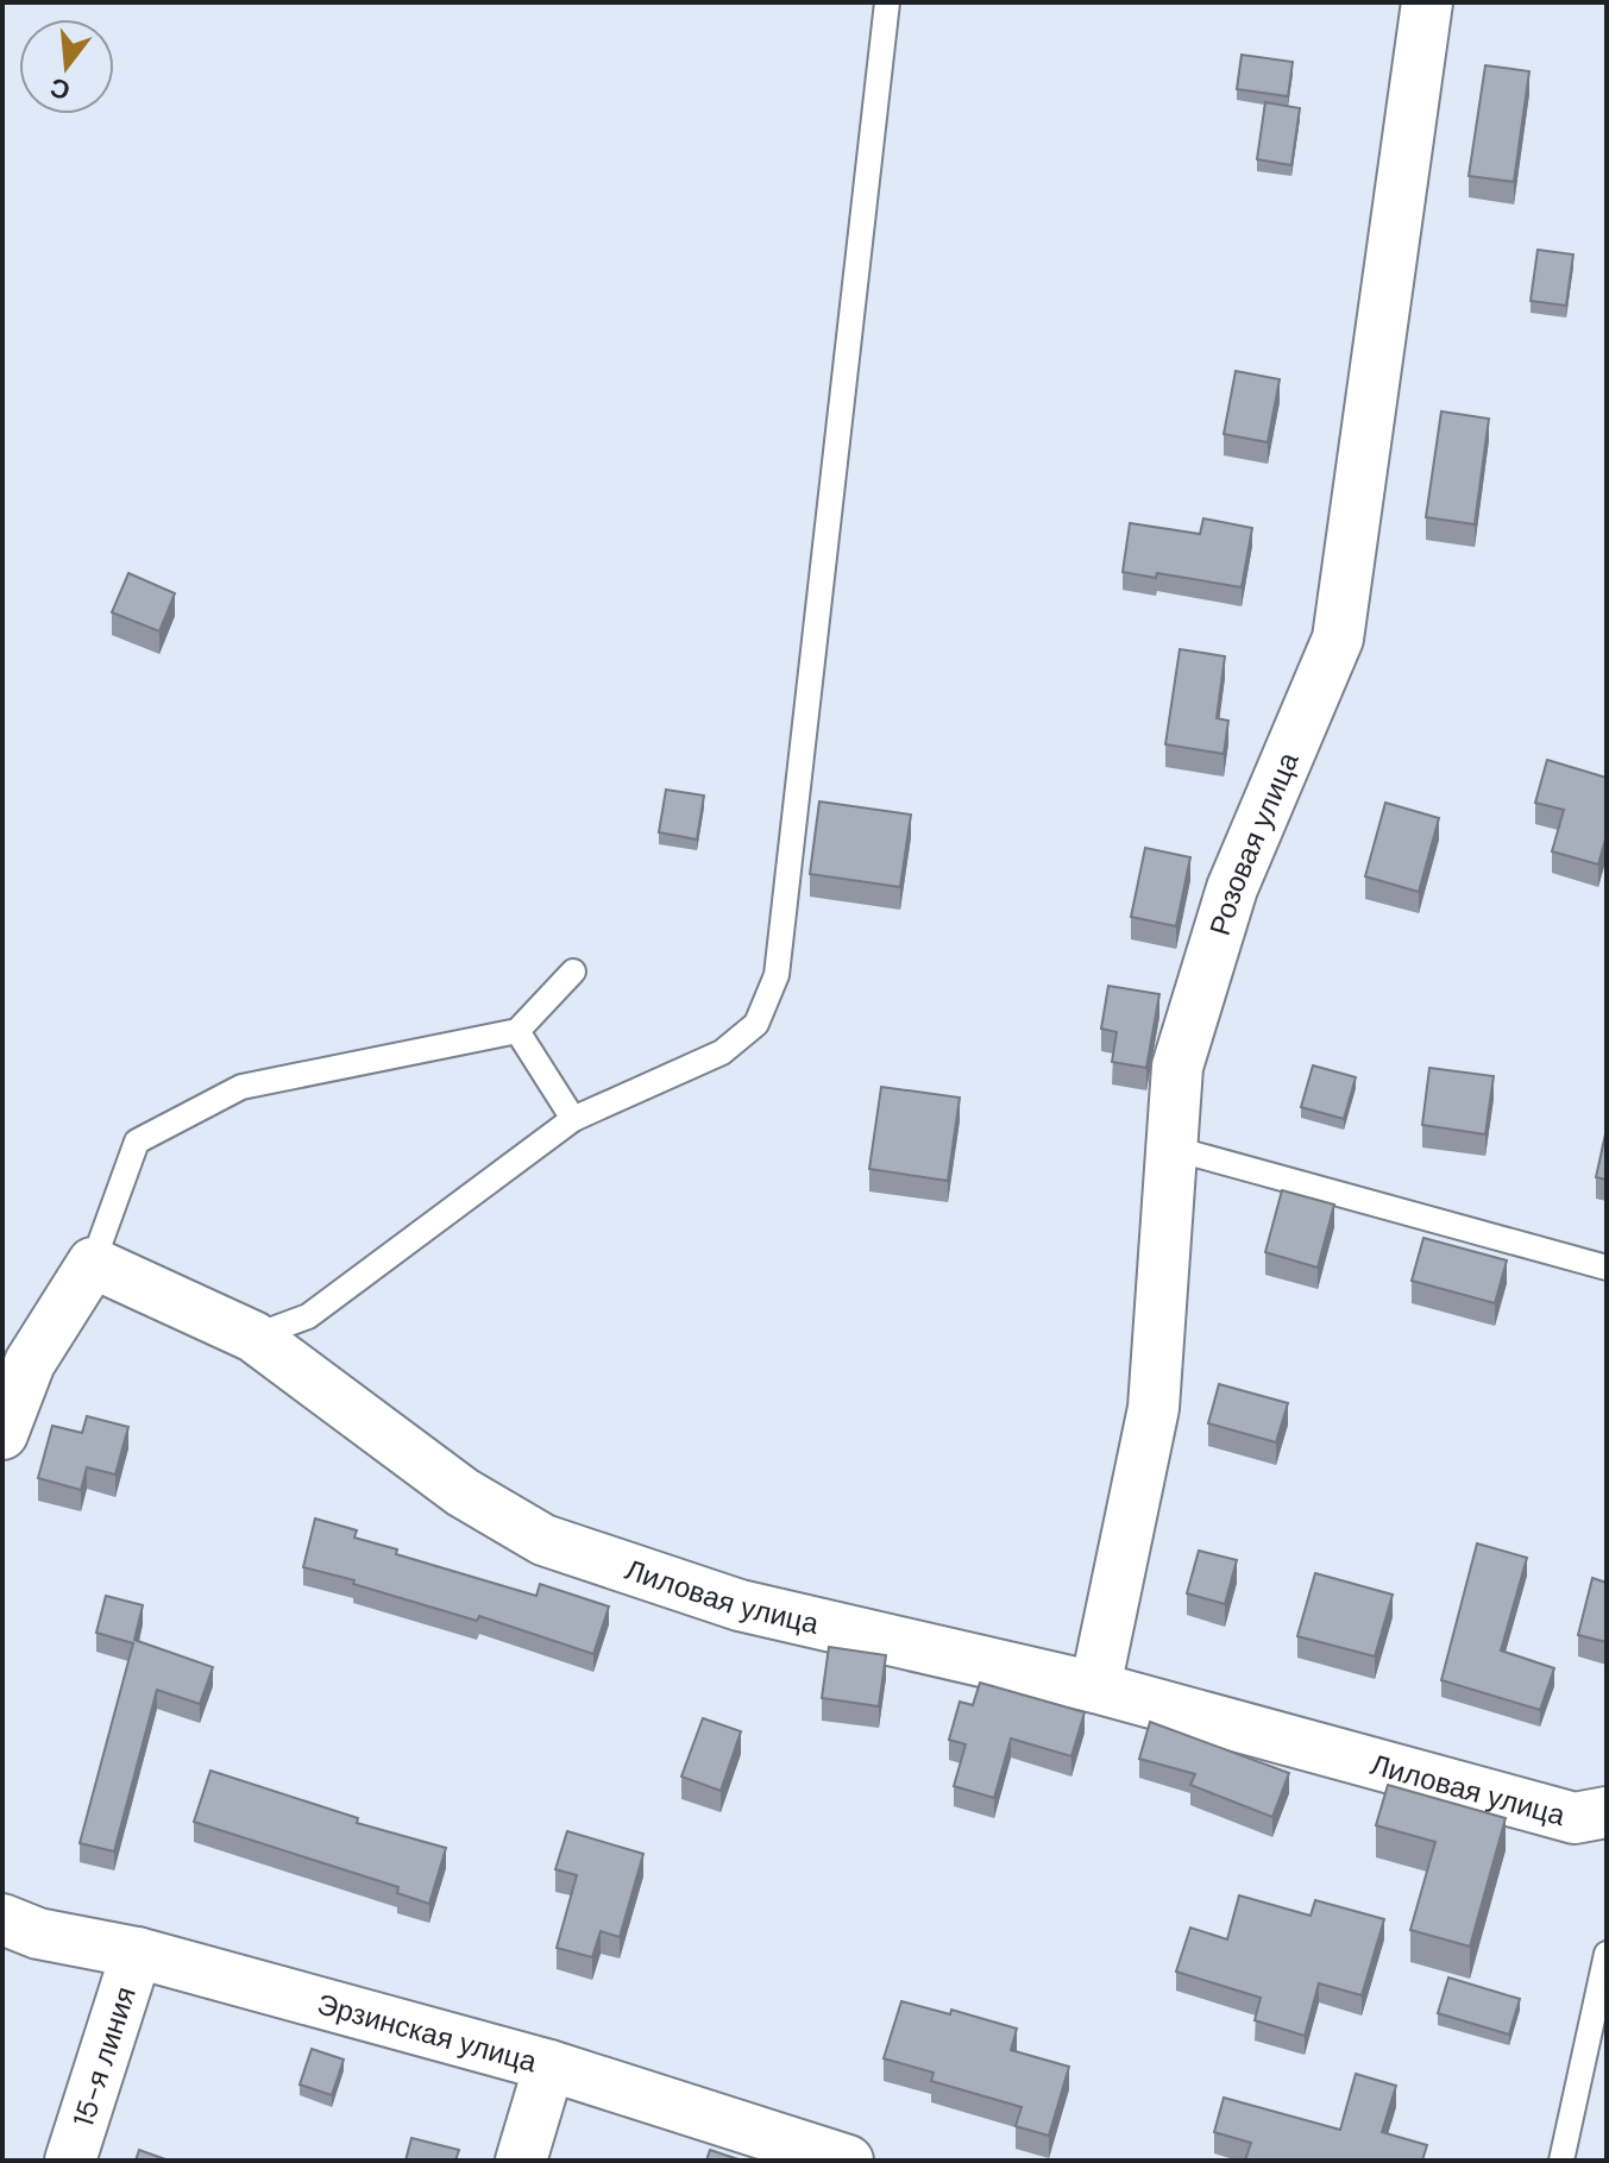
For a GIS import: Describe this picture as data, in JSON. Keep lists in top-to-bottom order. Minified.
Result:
{"streets":{"street":["Розовая улица","Лиловая улица","Эрзинская улица","15-я линия"]},"crossings":[["Розовая улица","Лиловая улица"],["Эрзинская улица","15-я линия"]],"north":"bottom"}
